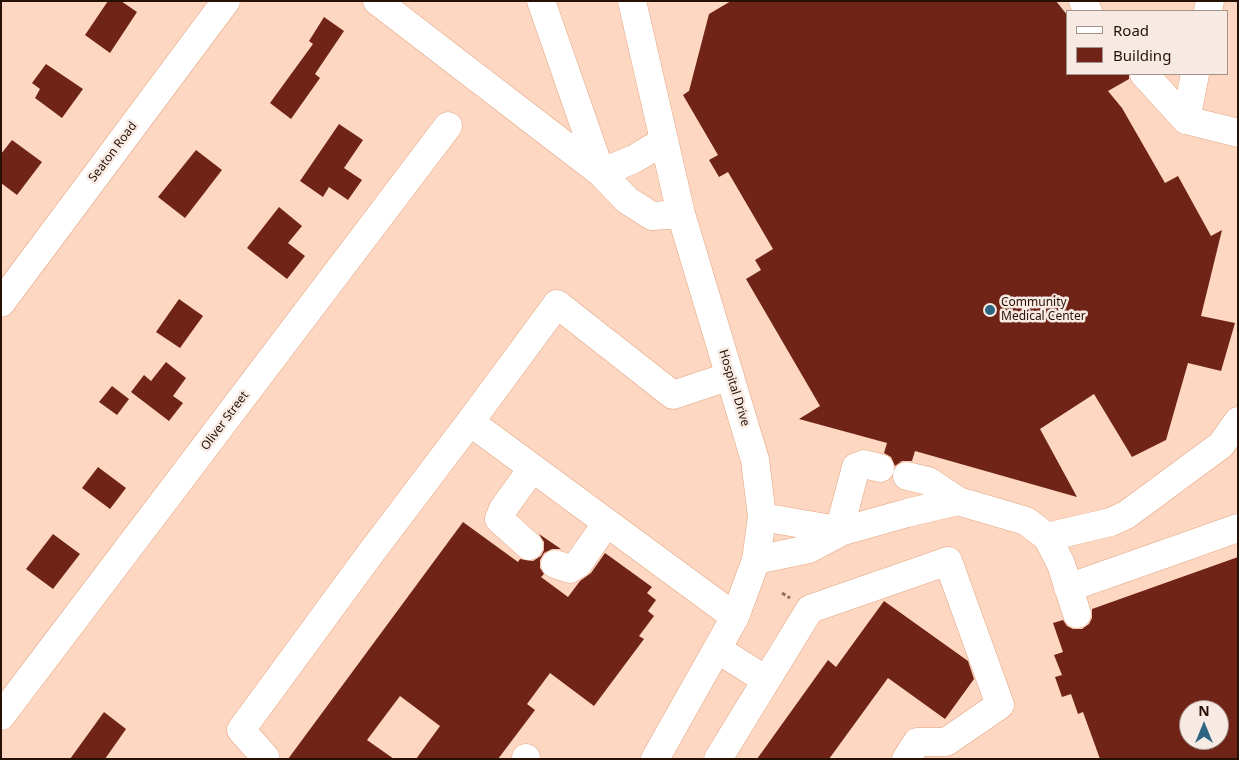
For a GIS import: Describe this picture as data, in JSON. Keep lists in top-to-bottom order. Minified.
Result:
{"streets":{"street":["Seaton Road","Hospital Drive","Oliver Street"]},"places":["Community Medical Center"],"legend":["Road","Building"],"north":"top"}
